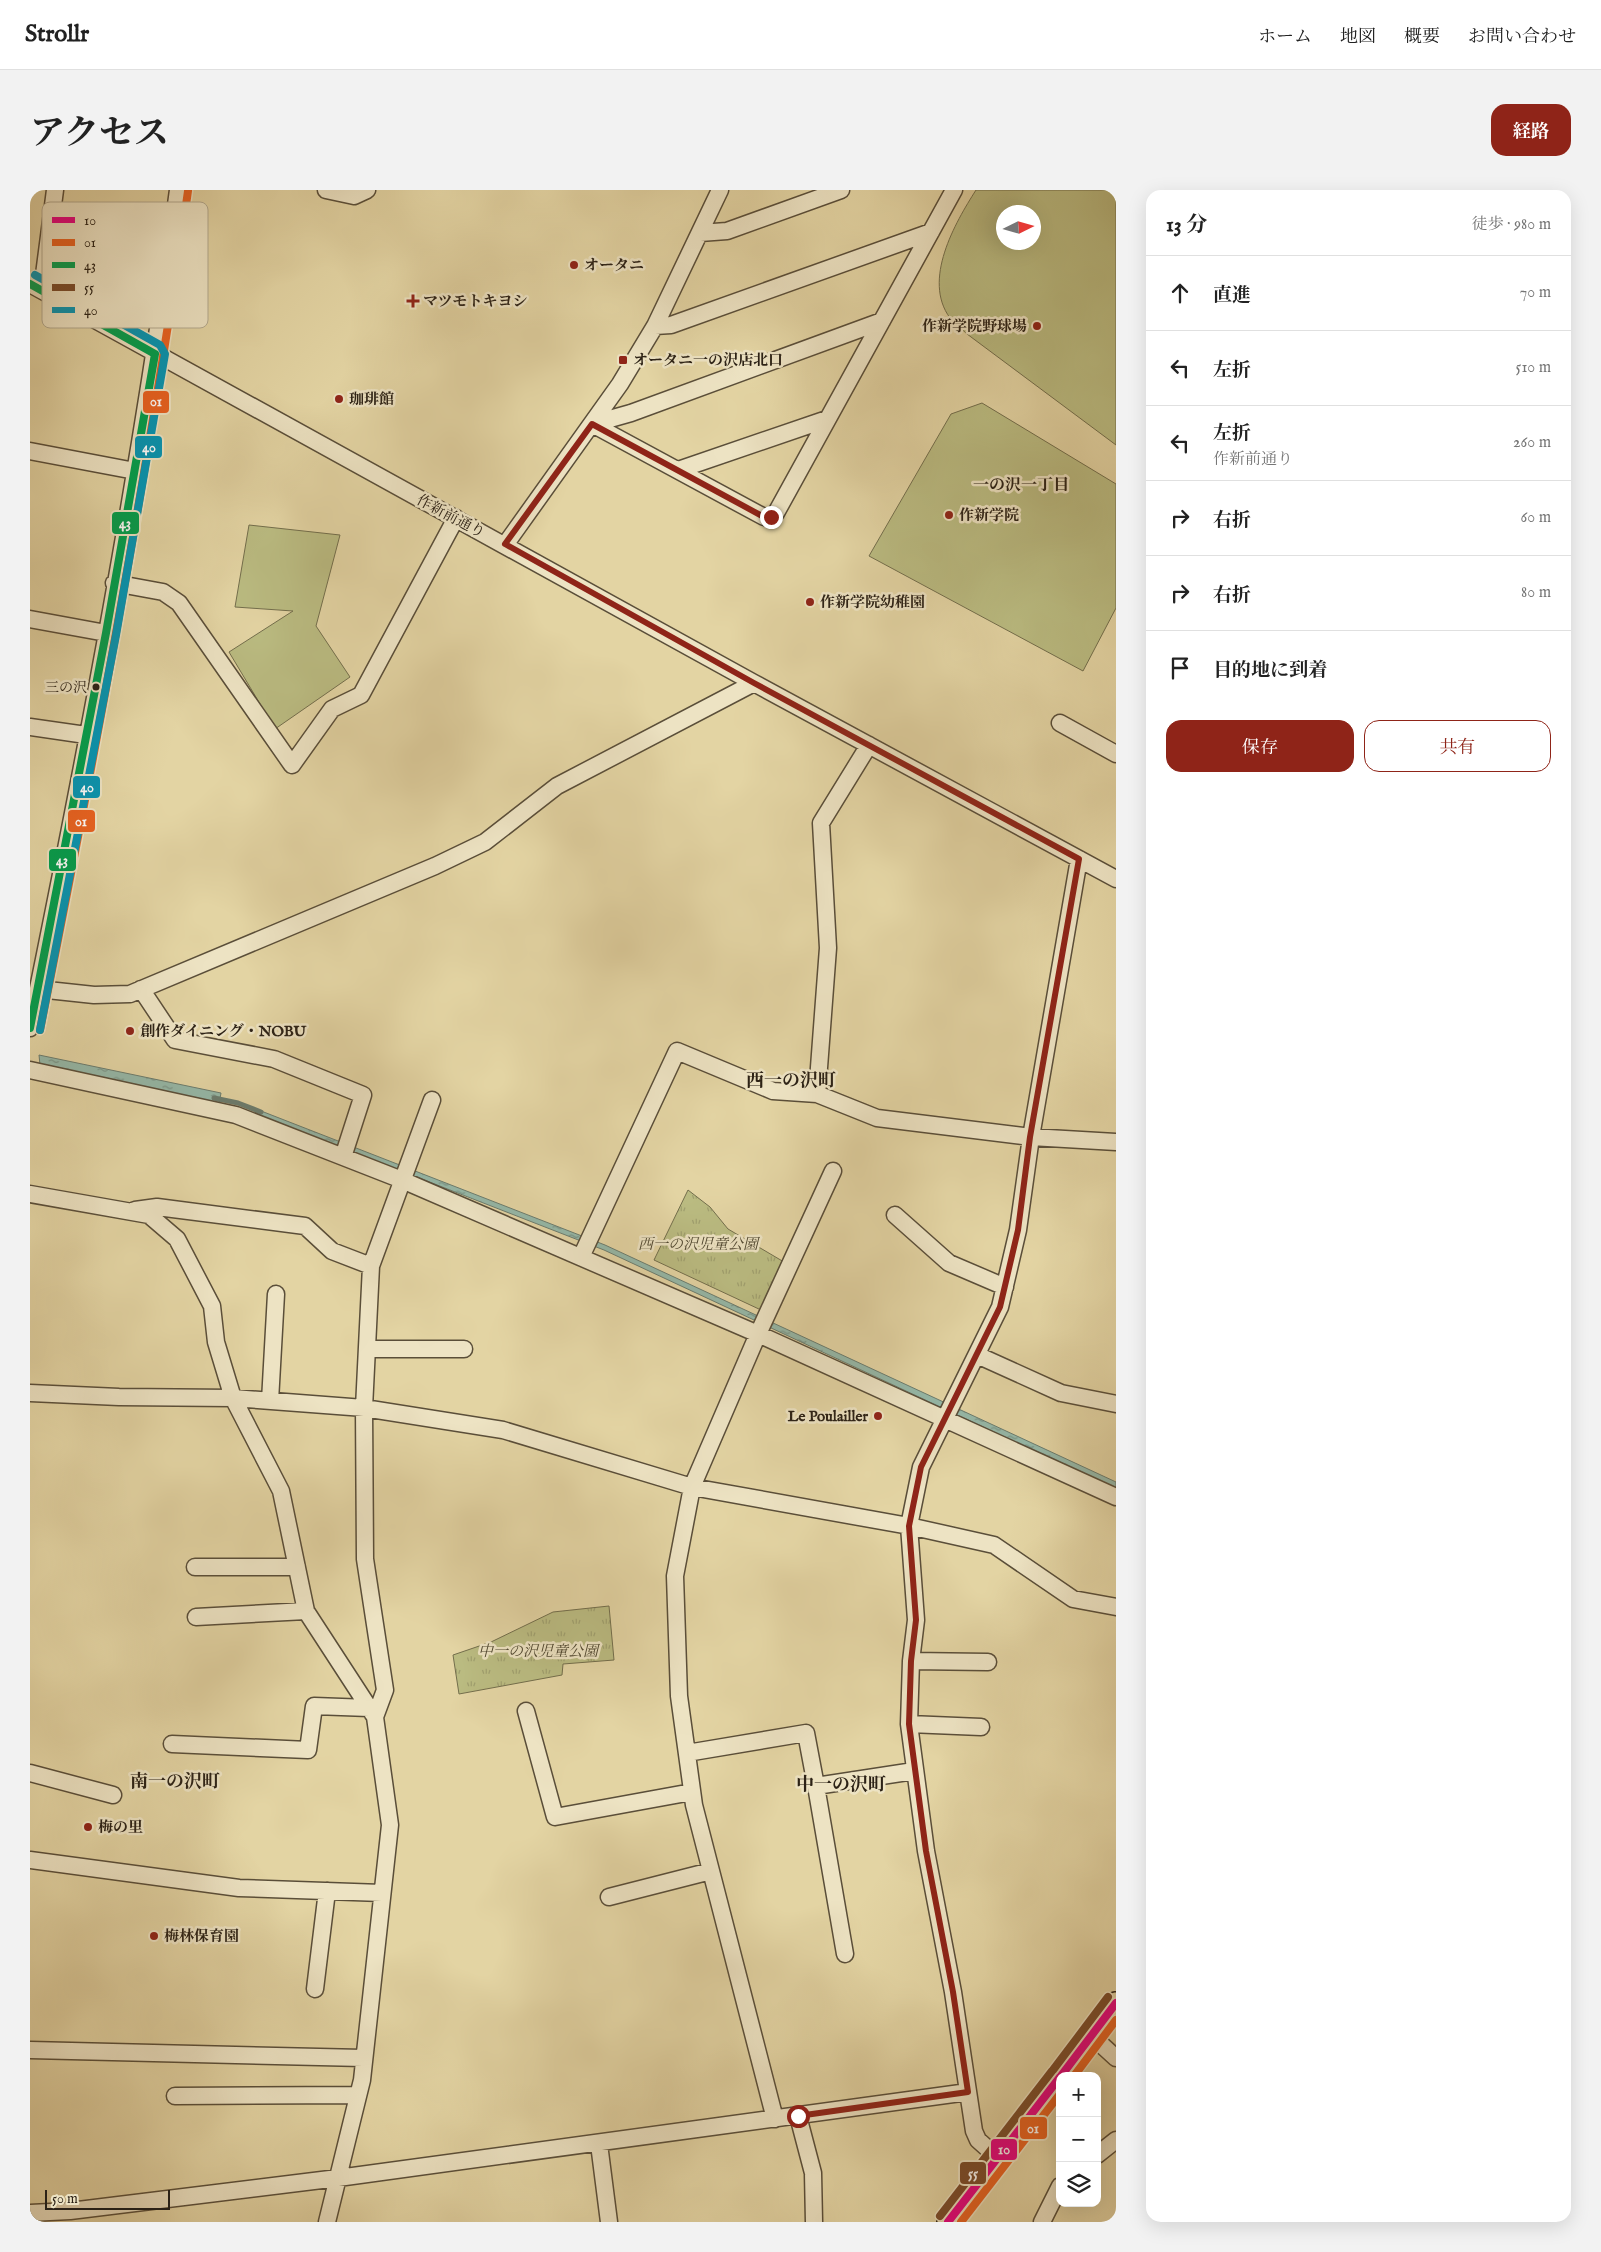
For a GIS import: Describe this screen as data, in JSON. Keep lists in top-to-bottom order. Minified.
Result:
{"streets":{"street":["作新前通り"]},"districts":["一の沢一丁目","西一の沢町","南一の沢町","中一の沢町"],"parks":["西一の沢児童公園","中一の沢児童公園"],"places":{"other":["オータニ","作新学院野球場","珈琲館","作新学院","作新学院幼稚園","三の沢","創作ダイニング・NOBU","Le Poulailler","梅の里","梅林保育園"],"health":["マツモトキヨシ"],"transit":["オータニ一の沢店北口"]},"lines":["transit line 01","transit line 40","transit line 43","transit line 55","transit line 10"],"legend":["10","01","43","55","40"],"scale_bar":"50 m","north":"right","page":{"header":"Strollr","nav":["ホーム","地図","概要","お問い合わせ"],"title":"アクセス","buttons":["経路",["保存","共有"]],"heading":["13 分","徒歩 · 980 m"],"list":[["直進","70 m"],["左折","510 m"],["左折","作新前通り","260 m"],["右折","60 m"],["右折","80 m"],"目的地に到着"],"map_buttons":["+","−"],"scale":"50 m"}}
